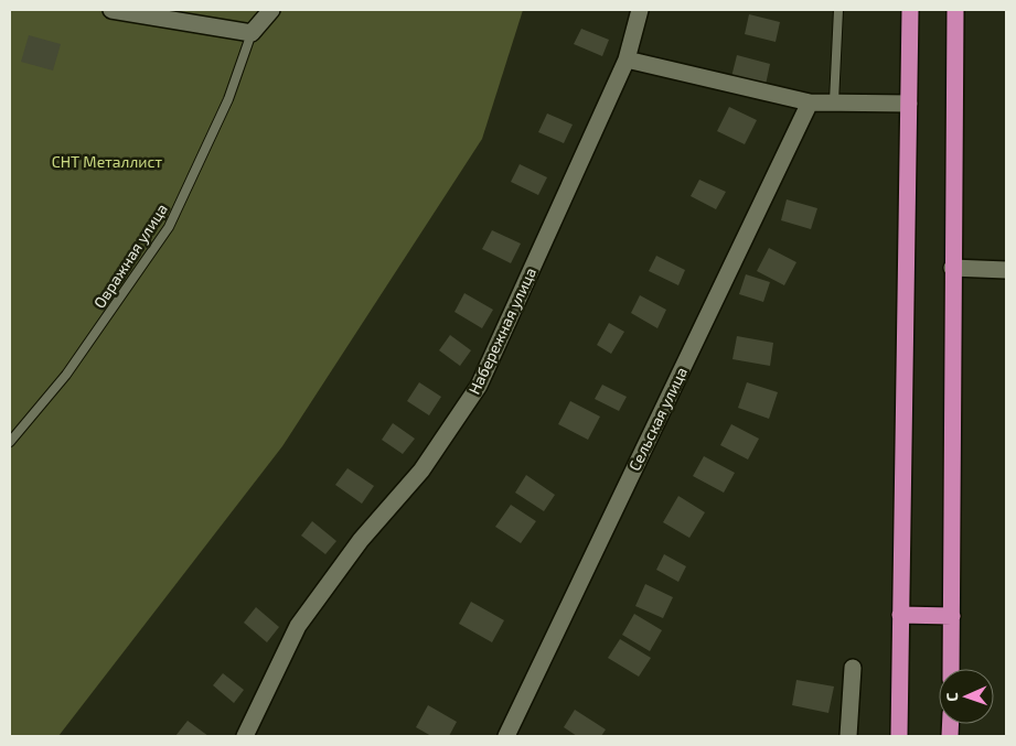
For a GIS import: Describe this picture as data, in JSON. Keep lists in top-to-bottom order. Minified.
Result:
{"streets":{"street":["Набережная улица","Сельская улица"],"lane":["Овражная улица"]},"parks":["СНТ Металлист"],"north":"left"}
